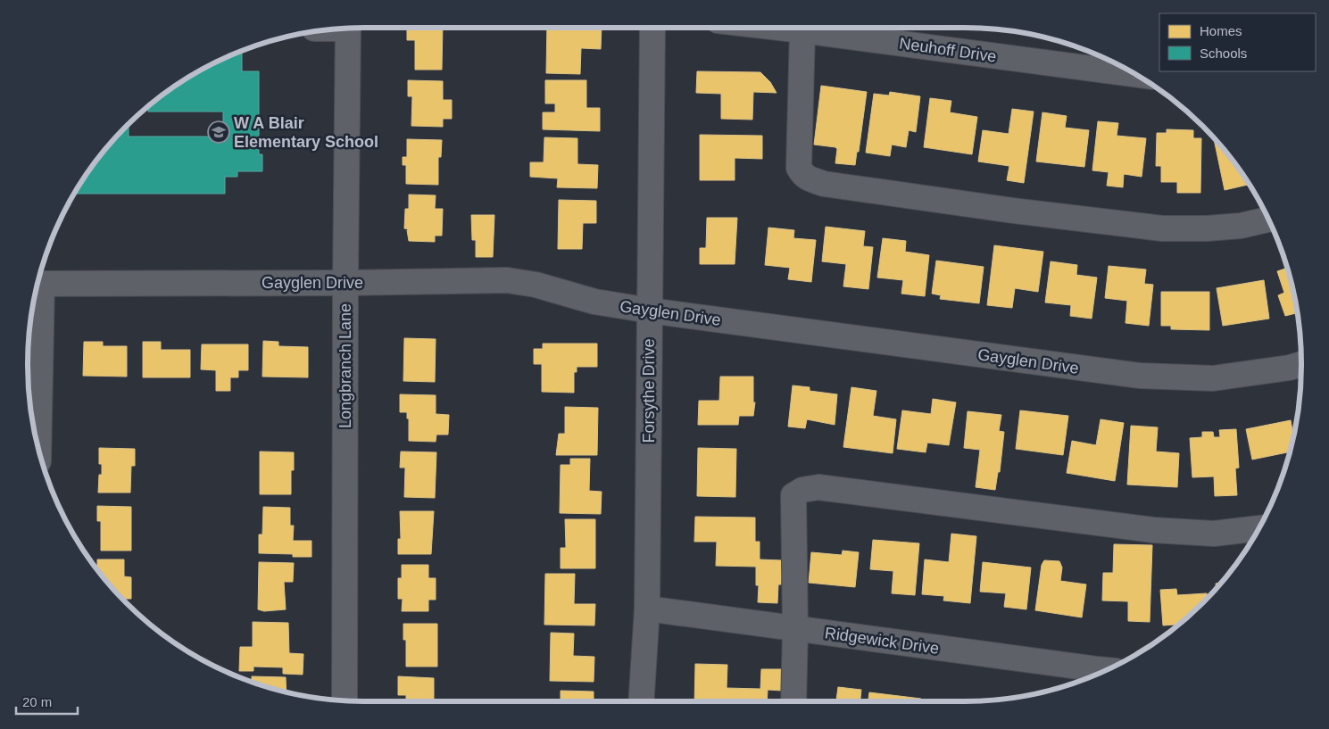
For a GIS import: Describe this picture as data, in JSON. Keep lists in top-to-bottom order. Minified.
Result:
{"streets":{"street":["Neuhoff Drive","Gayglen Drive","Longbranch Lane","Forsythe Drive","Ridgewick Drive"]},"crossings":[["Gayglen Drive","Longbranch Lane"],["Gayglen Drive","Forsythe Drive"],["Forsythe Drive","Ridgewick Drive"]],"places":{"school or university":["W A Blair Elementary School"]},"legend":["Homes","Schools"],"scale_bar":"20 m"}
